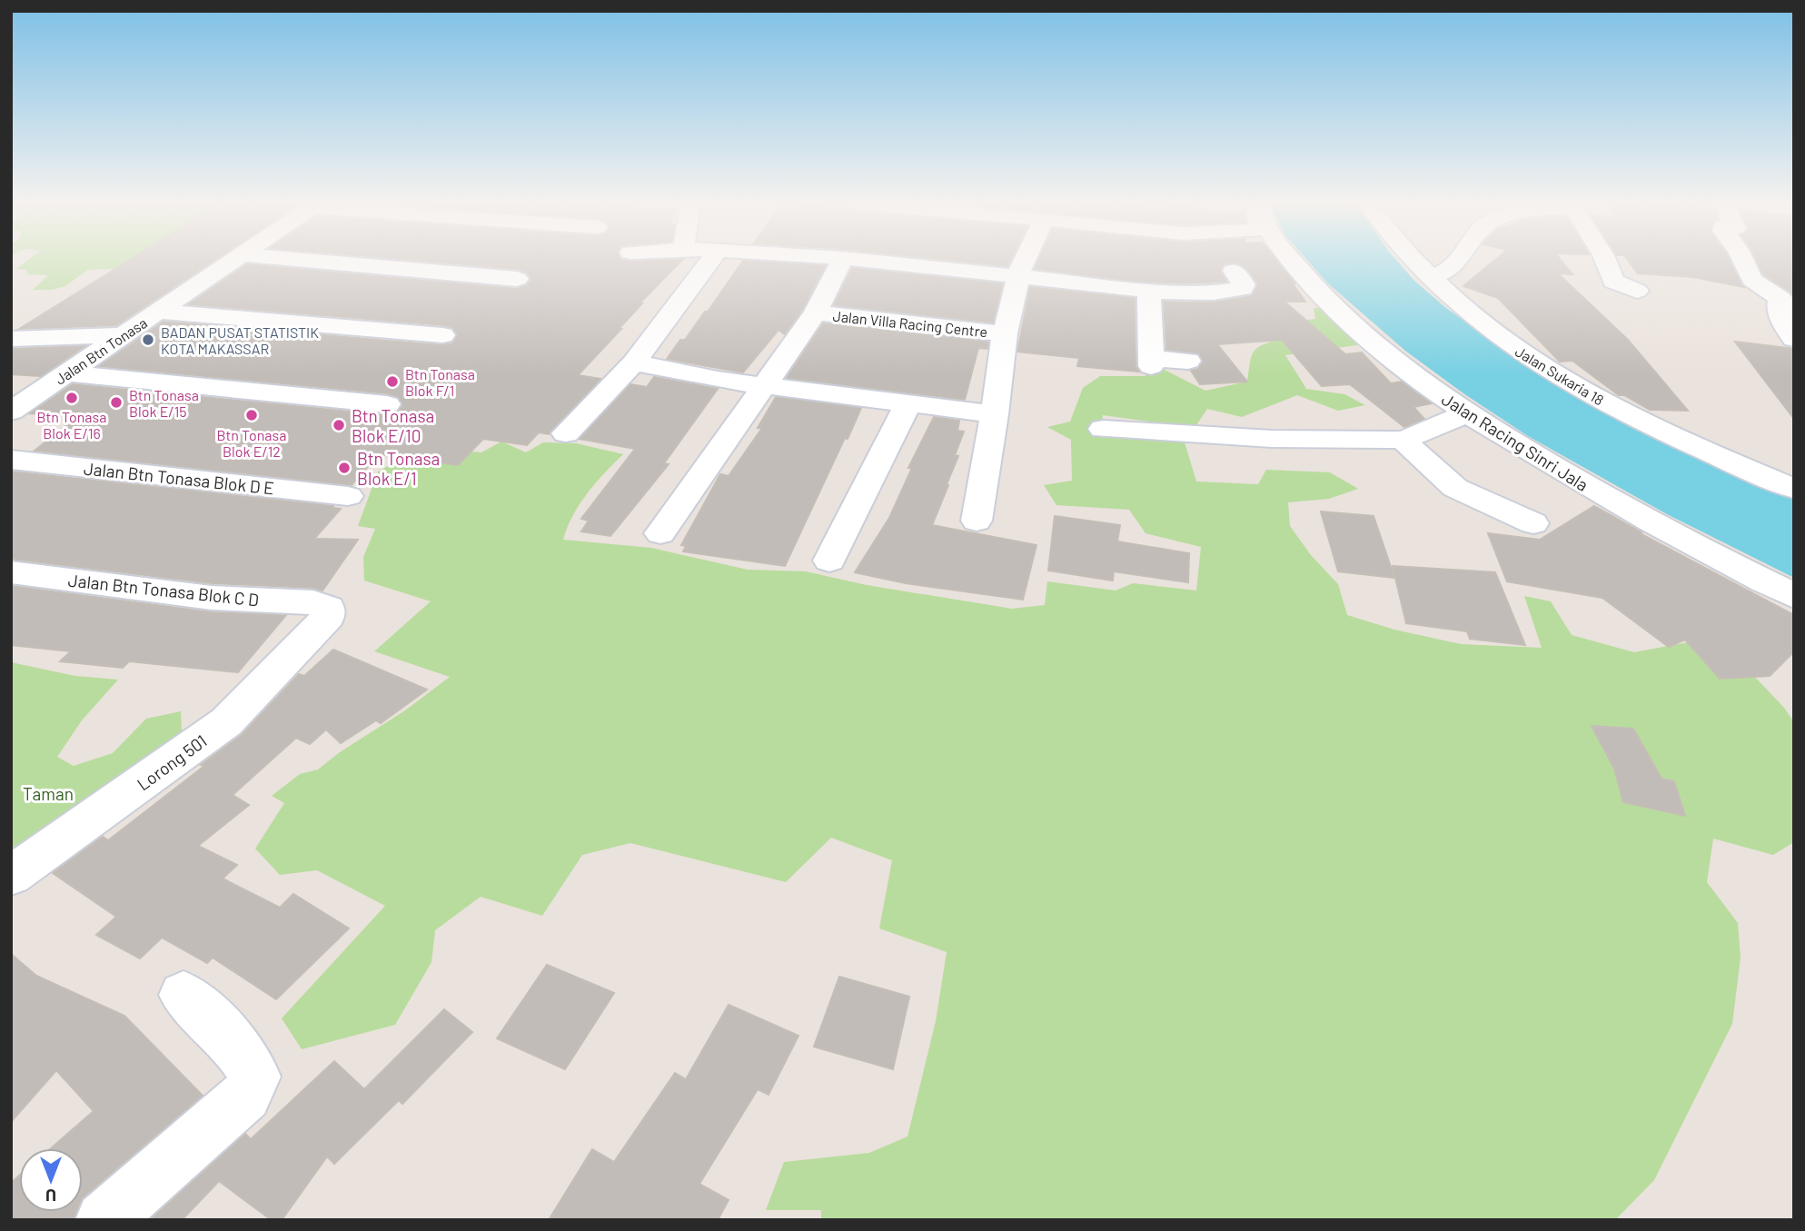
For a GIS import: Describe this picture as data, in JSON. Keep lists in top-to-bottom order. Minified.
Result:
{"streets":{"street":["Jalan Villa Racing Centre","Jalan Btn Tonasa","Jalan Sukaria 18","Jalan Racing Sinri Jala","Jalan Btn Tonasa Blok D E","Jalan Btn Tonasa Blok C D","Lorong 501"]},"crossings":[["Jalan Btn Tonasa Blok C D","Lorong 501"]],"parks":["Taman"],"places":["BADAN PUSAT STATISTIK KOTA MAKASSAR","Btn Tonasa Blok F/1","Btn Tonasa Blok E/16","Btn Tonasa Blok E/15","Btn Tonasa Blok E/12","Btn Tonasa Blok E/10","Btn Tonasa Blok E/1"],"north":"bottom"}
